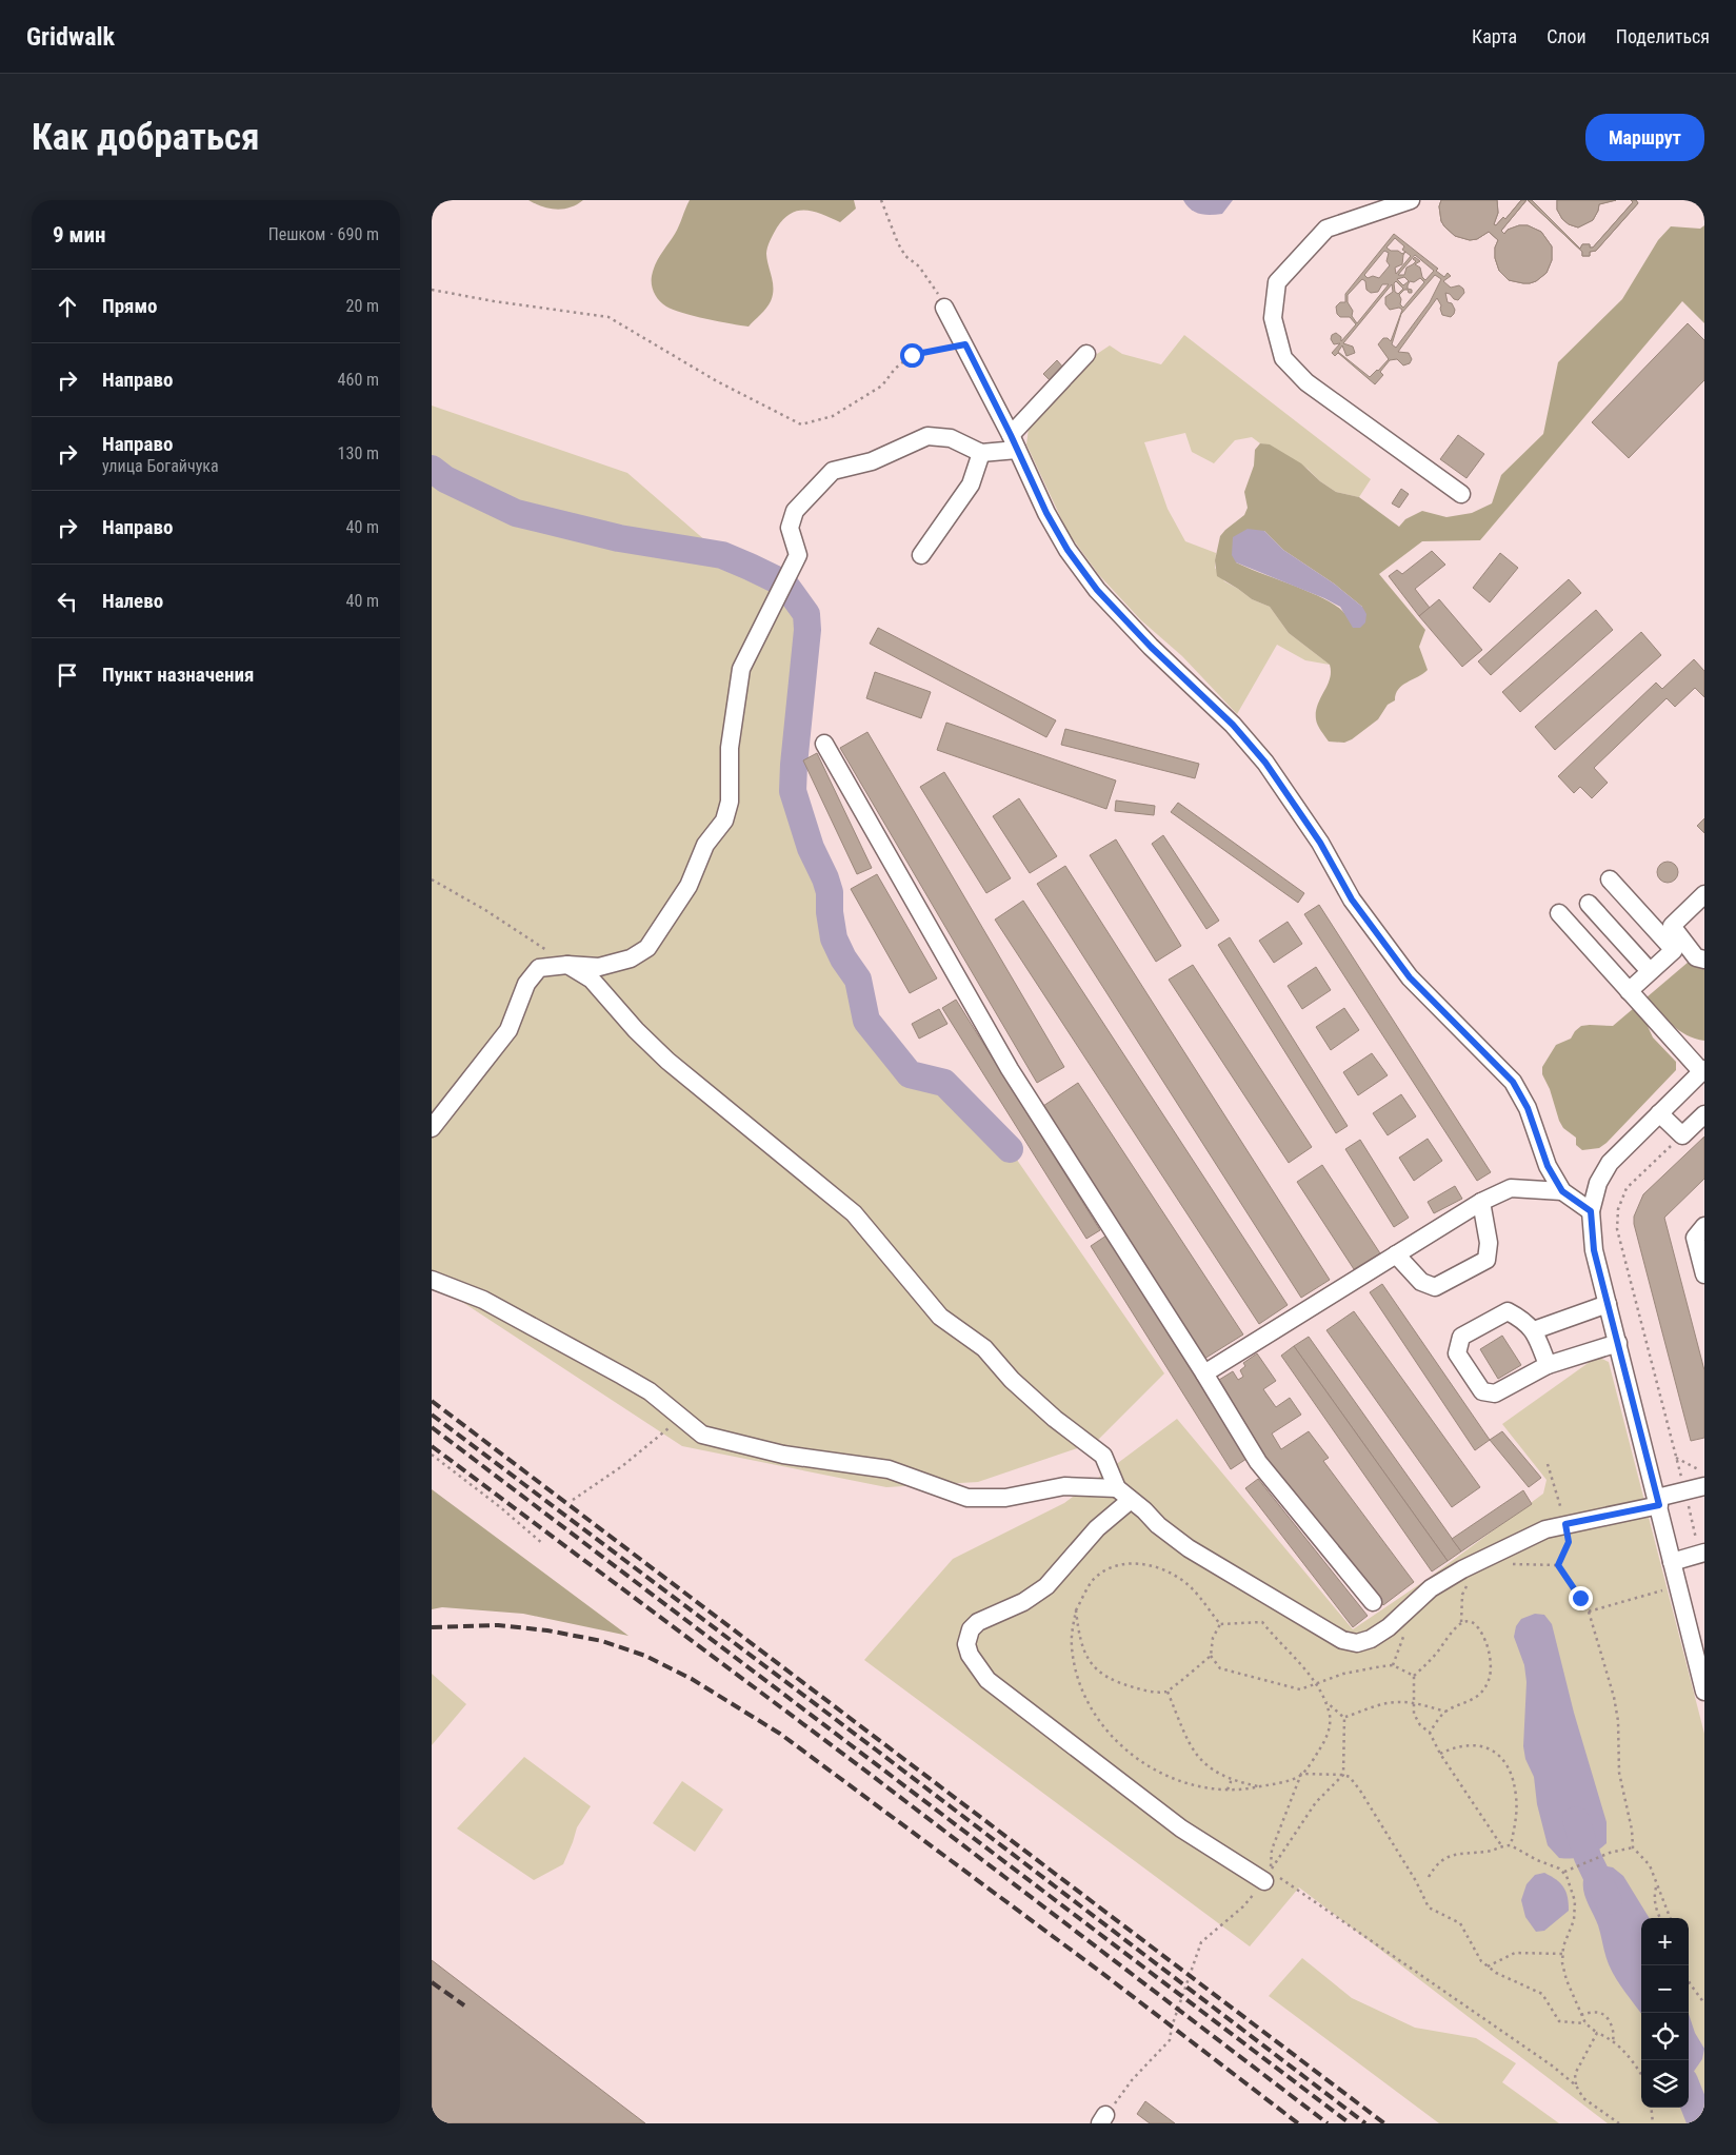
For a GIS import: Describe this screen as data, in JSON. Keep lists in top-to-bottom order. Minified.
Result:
{"page":{"header":"Gridwalk","nav":["Карта","Слои","Поделиться"],"buttons":"Маршрут","title":"Как добраться","heading":["9 мин","Пешком · 690 m"],"list":[["Прямо","20 m"],["Направо","460 m"],["Направо","улица Богайчука","130 m"],["Направо","40 m"],["Налево","40 m"],"Пункт назначения"],"map_buttons":["+","−"]}}
